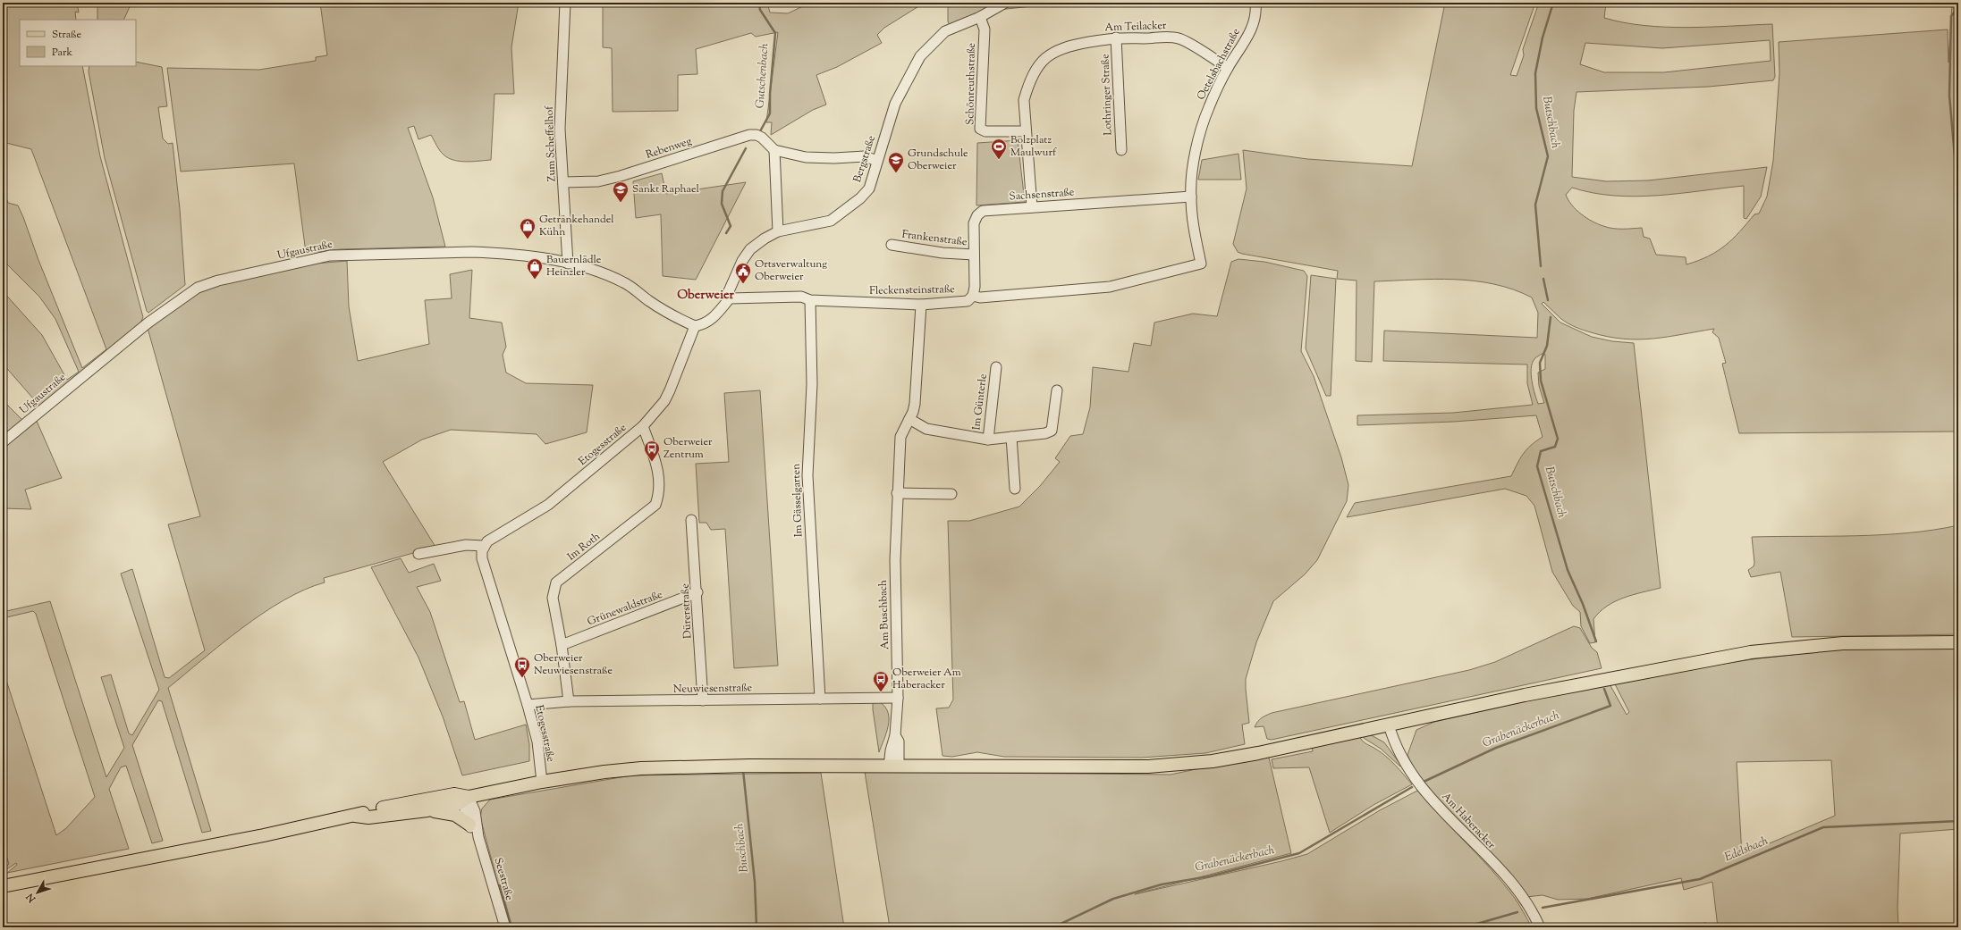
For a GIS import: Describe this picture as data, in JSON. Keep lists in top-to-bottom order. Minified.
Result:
{"streets":{"street":["Am Teilacker","Oetelsbachstraße","Schönreuthstraße","Lothringer Straße","Zum Scheffelhof","Rebenweg","Bergstraße","Sachsenstraße","Frankenstraße","Ufgaustraße","Fleckensteinstraße","Im Günterle","Etogesstraße","Im Gässelgarten","Im Roth","Grünewaldstraße","Dürerstraße","Am Buschbach","Neuwiesenstraße","Am Haberacker","Seestraße"]},"crossings":[["Am Teilacker","Oetelsbachstraße"],["Am Teilacker","Schönreuthstraße"],["Am Teilacker","Lothringer Straße"],["Am Teilacker","Sachsenstraße"],["Oetelsbachstraße","Sachsenstraße"],["Oetelsbachstraße","Fleckensteinstraße"],["Schönreuthstraße","Bergstraße"],["Zum Scheffelhof","Rebenweg"],["Zum Scheffelhof","Ufgaustraße"],["Bergstraße","Fleckensteinstraße"],["Sachsenstraße","Frankenstraße"],["Sachsenstraße","Fleckensteinstraße"],["Ufgaustraße","Etogesstraße"],["Fleckensteinstraße","Im Gässelgarten"],["Fleckensteinstraße","Am Buschbach"],["Im Günterle","Am Buschbach"],["Etogesstraße","Im Roth"],["Etogesstraße","Neuwiesenstraße"],["Im Gässelgarten","Neuwiesenstraße"],["Im Roth","Grünewaldstraße"],["Im Roth","Neuwiesenstraße"],["Grünewaldstraße","Dürerstraße"],["Dürerstraße","Neuwiesenstraße"],["Am Buschbach","Neuwiesenstraße"]],"districts":["Oberweier"],"water":["Gutschenbach","Butschbach","Grabenäckerbach","Buschbach","Edelsbach"],"places":{"sports":["Bolzplatz Maulwurf"],"school or university":["Grundschule Oberweier","Sankt Raphael"],"shop":["Getränkehandel Kühn","Bauernlädle Heinzler"],"public building":["Ortsverwaltung Oberweier"],"bus stop":["Oberweier Zentrum","Oberweier Neuwiesenstraße","Oberweier Am Haberacker"]},"legend":["Straße","Park"],"north":"bottom left"}
